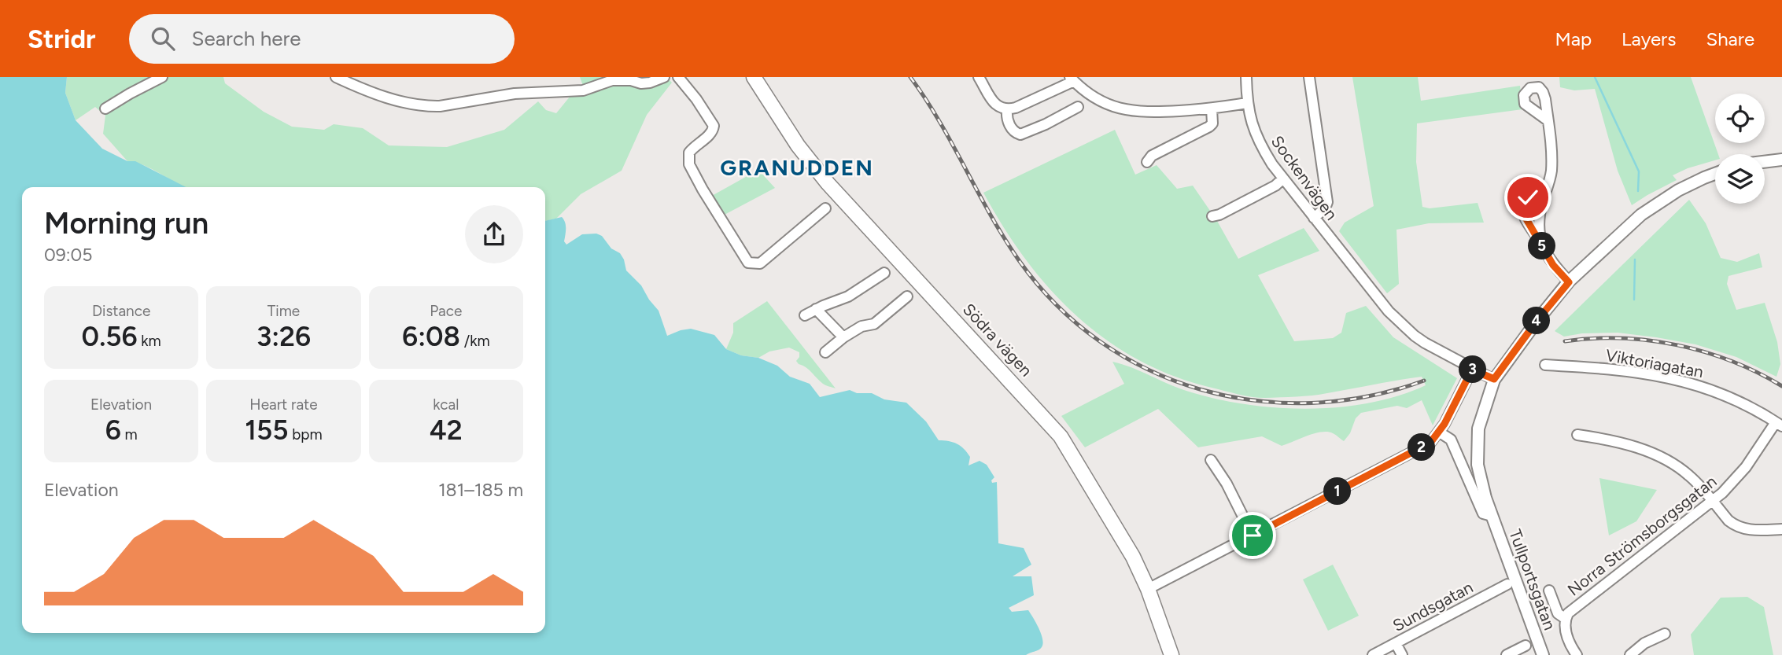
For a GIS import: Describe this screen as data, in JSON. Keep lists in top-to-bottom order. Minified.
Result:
{"streets":{"highway":["Södra vägen"],"main road":["Tullportsgatan"],"street":["Sockenvägen","Viktoriagatan","Norra Strömsborgsgatan","Sundsgatan"]},"crossings":[["Sockenvägen","Tullportsgatan"],["Viktoriagatan","Norra Strömsborgsgatan"]],"districts":["GRANUDDEN"],"page":{"header":"Stridr","search":"Search here","nav":["Map","Layers","Share"],"heading":["Morning run","09:05"],"pins":["5","4","3","2","1"],"stats":[["Distance","0.56 km"],["Time","3:26"],["Pace","6:08 /km"],["Elevation","6 m"],["Heart rate","155 bpm"],["kcal","42"]],"chart":["Elevation","181–185 m"]}}
